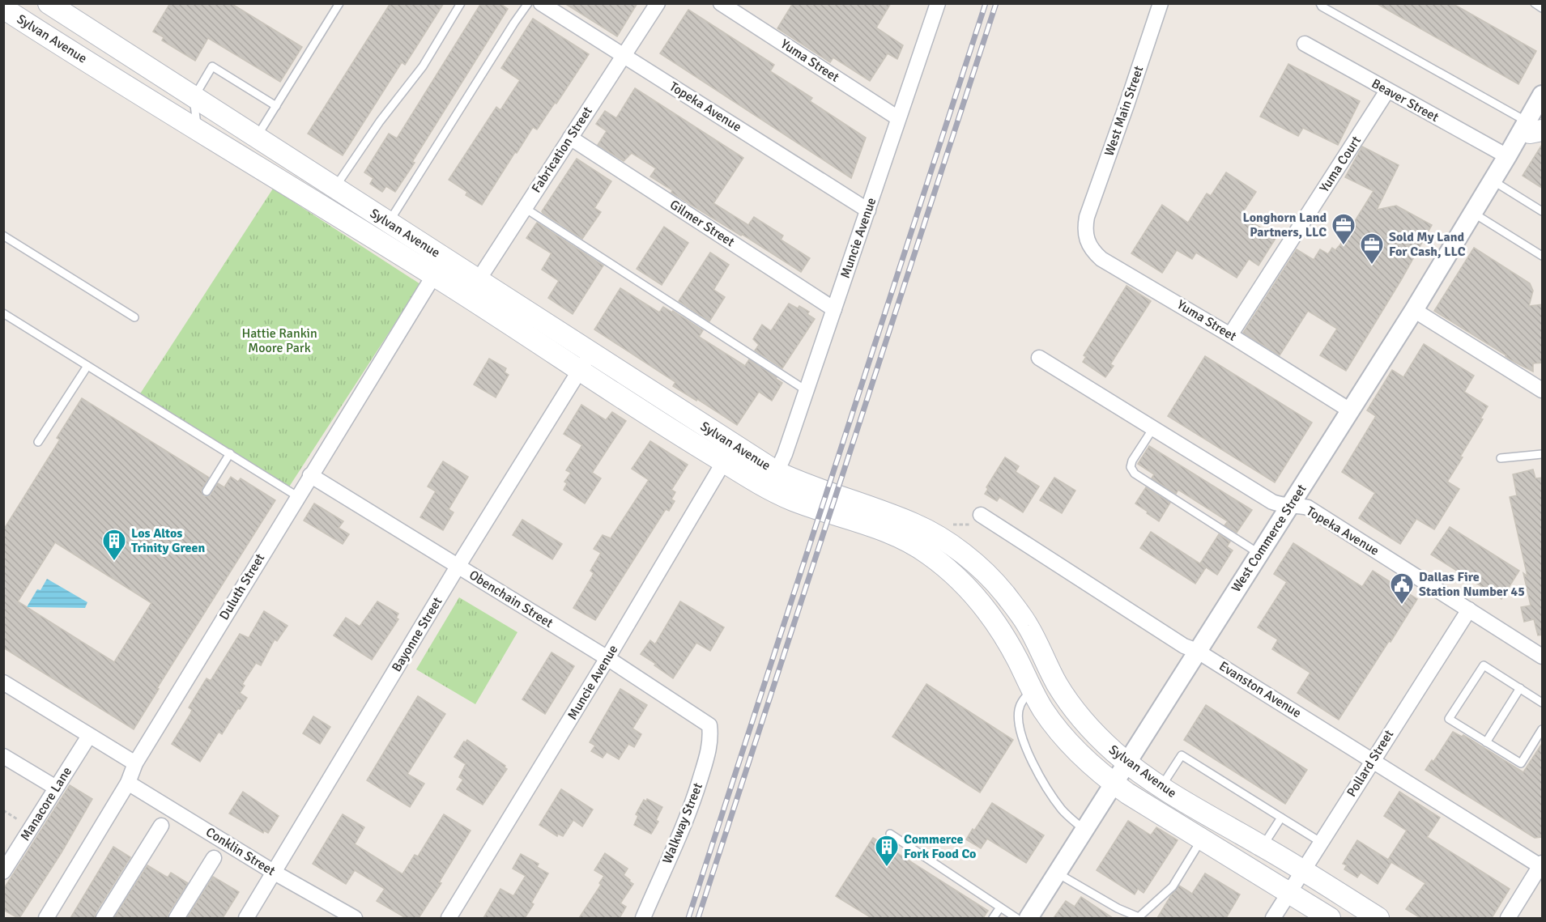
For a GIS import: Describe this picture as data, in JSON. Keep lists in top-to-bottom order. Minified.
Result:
{"streets":{"main road":["Sylvan Avenue"],"street":["Yuma Street","Beaver Street","Topeka Avenue","West Main Street","Fabrication Street","Yuma Court","Gilmer Street","Muncie Avenue","West Commerce Street","Duluth Street","Obenchain Street","Bayonne Street","Evanston Avenue","Pollard Street","Manacore Lane","Walkway Street","Conklin Street"]},"crossings":[["Sylvan Avenue","Fabrication Street"],["Sylvan Avenue","Muncie Avenue"],["Sylvan Avenue","West Commerce Street"],["Sylvan Avenue","Duluth Street"],["Sylvan Avenue","Bayonne Street"],["Sylvan Avenue","Pollard Street"],["Yuma Street","West Main Street"],["Yuma Street","Yuma Court"],["Yuma Street","Muncie Avenue"],["Yuma Street","West Commerce Street"],["Beaver Street","Yuma Court"],["Beaver Street","West Commerce Street"],["Topeka Avenue","Fabrication Street"],["Topeka Avenue","Muncie Avenue"],["Topeka Avenue","West Commerce Street"],["Topeka Avenue","Pollard Street"],["Fabrication Street","Gilmer Street"],["Gilmer Street","Muncie Avenue"],["Muncie Avenue","Obenchain Street"],["West Commerce Street","Evanston Avenue"],["Duluth Street","Obenchain Street"],["Duluth Street","Conklin Street"],["Obenchain Street","Bayonne Street"],["Obenchain Street","Walkway Street"],["Bayonne Street","Conklin Street"],["Evanston Avenue","Pollard Street"]],"parks":["Hattie Rankin Moore Park"],"places":{"office":["Longhorn Land Partners, LLC","Sold My Land For Cash, LLC"],"building":["Los Altos Trinity Green","Commerce Fork Food Co"],"public building":["Dallas Fire Station Number 45"]}}
